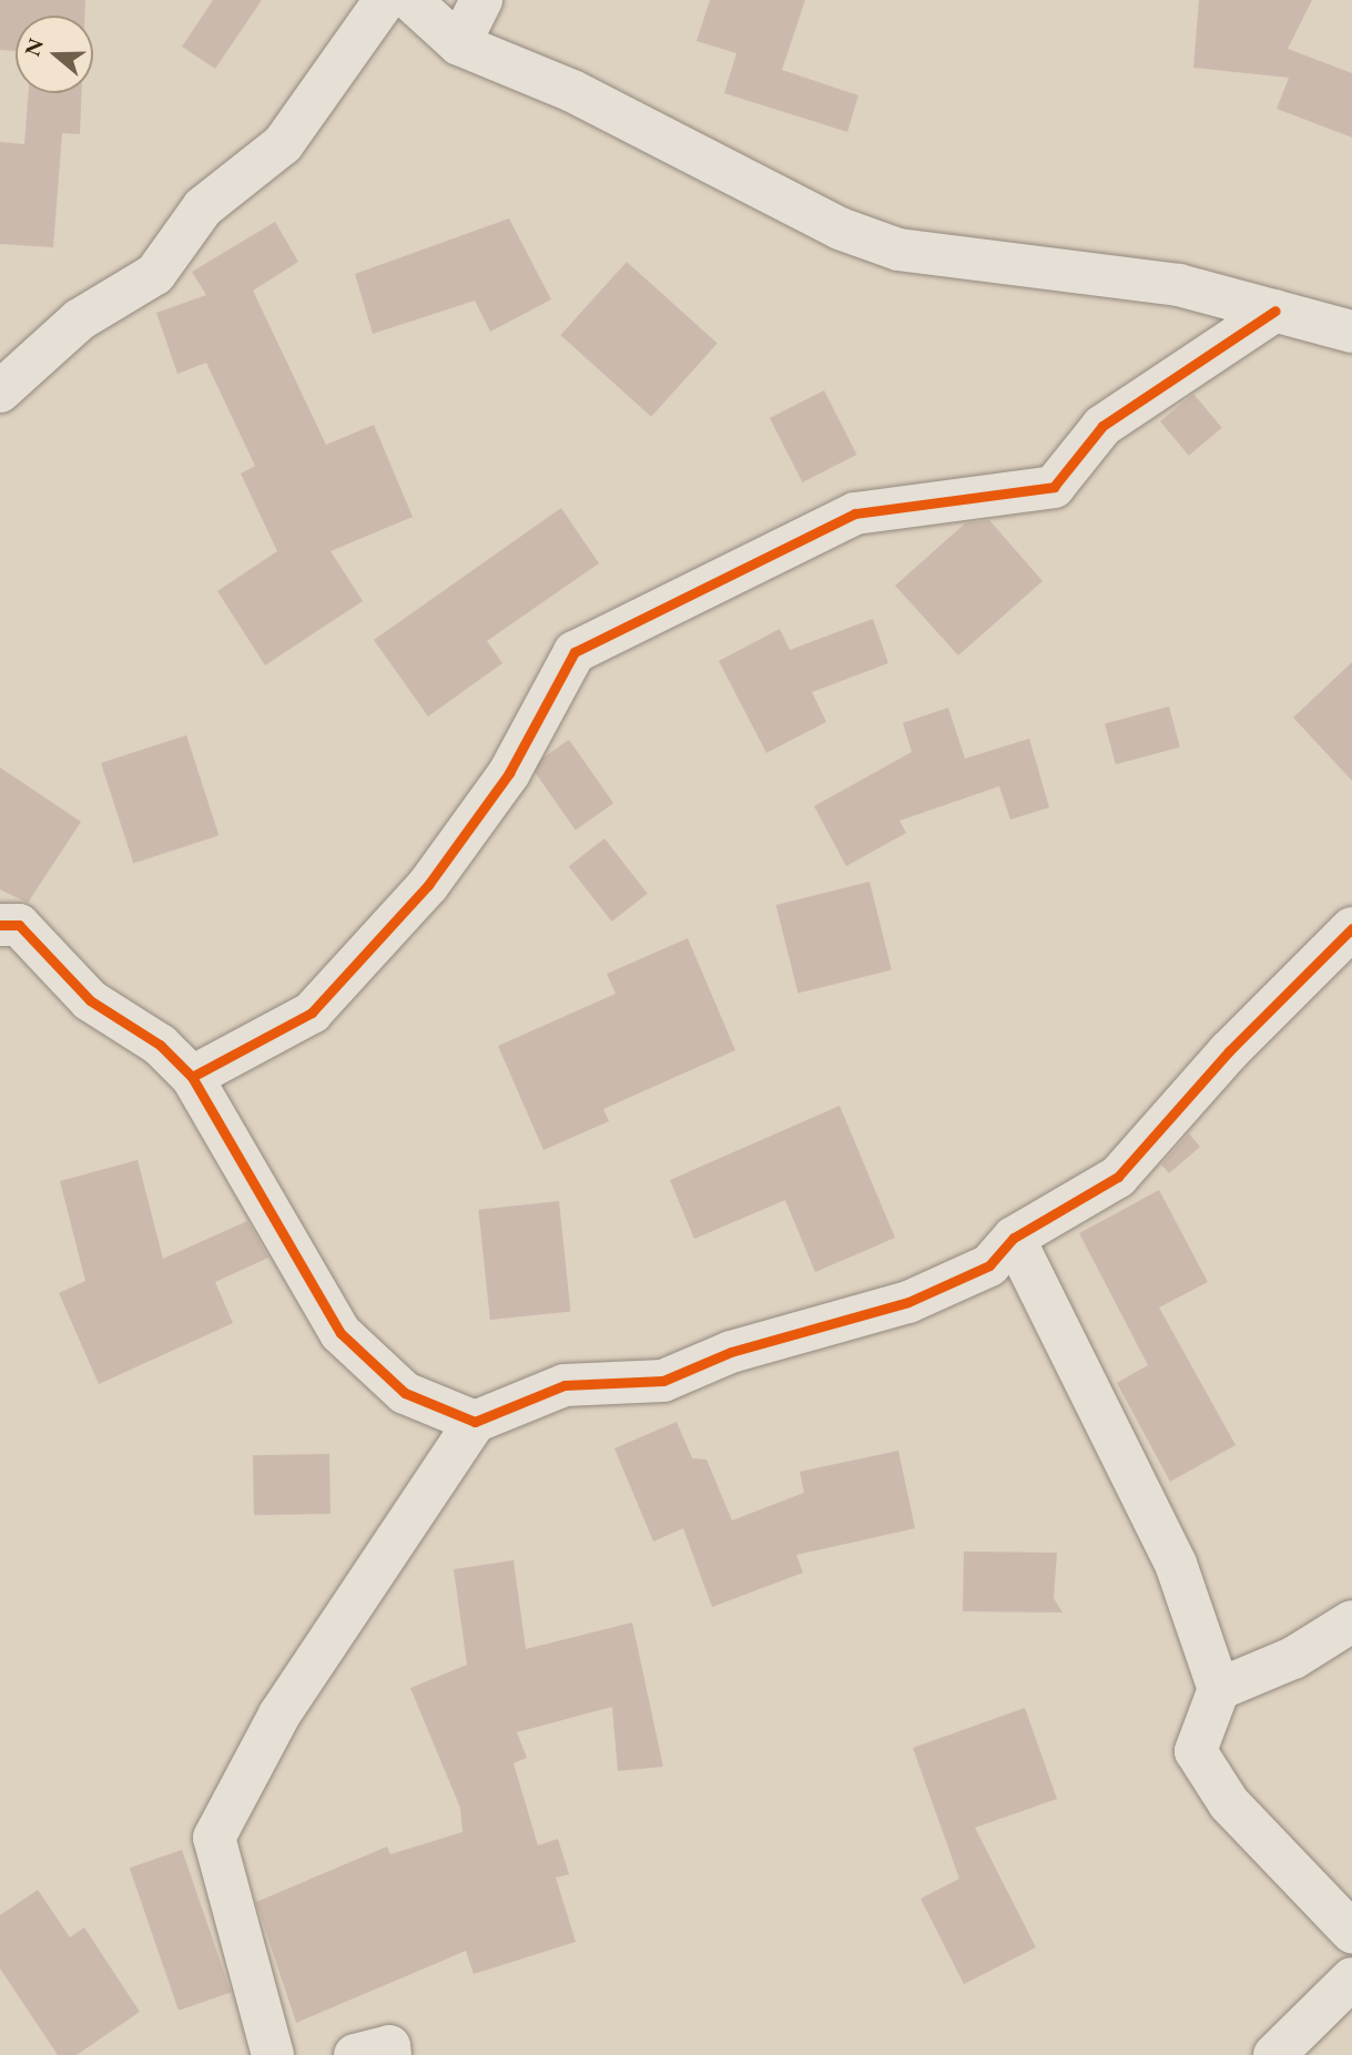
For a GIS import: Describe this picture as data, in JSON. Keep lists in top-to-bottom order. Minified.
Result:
{"north":"left"}
